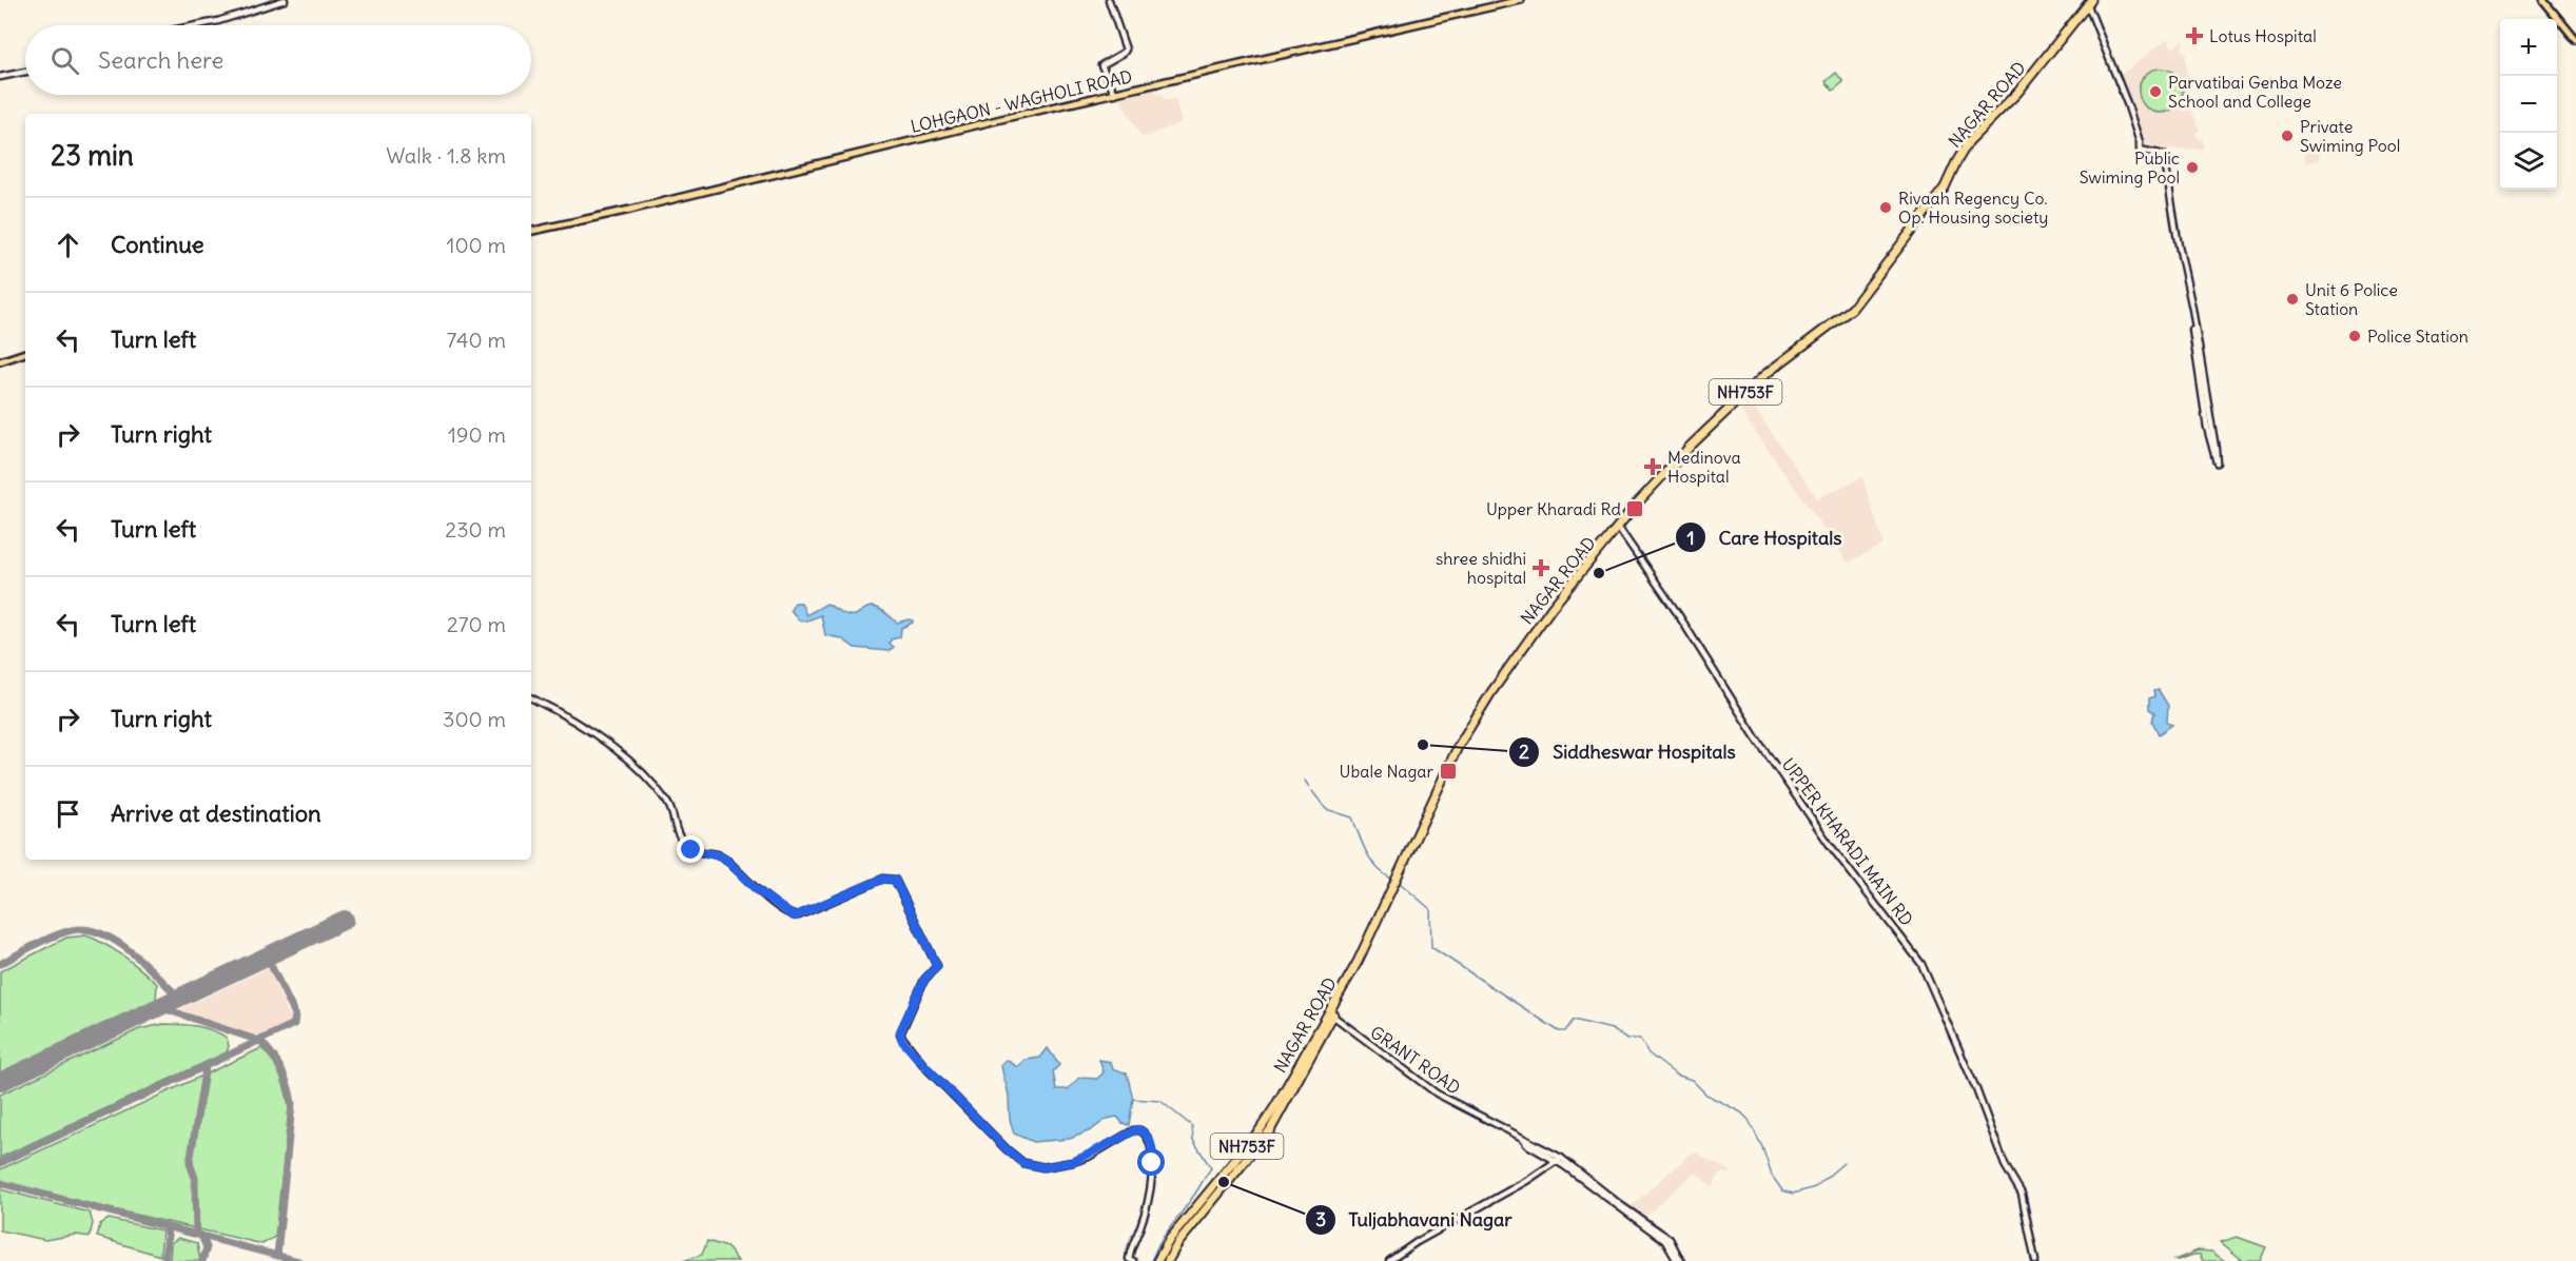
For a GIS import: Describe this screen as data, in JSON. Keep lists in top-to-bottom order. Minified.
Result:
{"streets":{"highway":["NAGAR ROAD","NH753F"],"main road":["LOHGAON - WAGHOLI ROAD"],"street":["UPPER KHARADI MAIN RD","GRANT ROAD"]},"crossings":[["NAGAR ROAD","UPPER KHARADI MAIN RD"],["NAGAR ROAD","GRANT ROAD"]],"places":{"health":["Lotus Hospital","Medinova Hospital","shree shidhi hospital"],"other":["Parvatibai Genba Moze School and College","Private Swiming Pool","Public Swiming Pool","Rivaah Regency Co. Op. Housing society","Unit 6 Police Station","Police Station","Care Hospitals","Siddheswar Hospitals","Tuljabhavani Nagar"],"transit":["Upper Kharadi Rd","Ubale Nagar"]},"page":{"map_buttons":["+","−"],"search":"Search here","heading":["23 min","Walk · 1.8 km"],"list":[["Continue","100 m"],["Turn left","740 m"],["Turn right","190 m"],["Turn left","230 m"],["Turn left","270 m"],["Turn right","300 m"],"Arrive at destination"]}}
